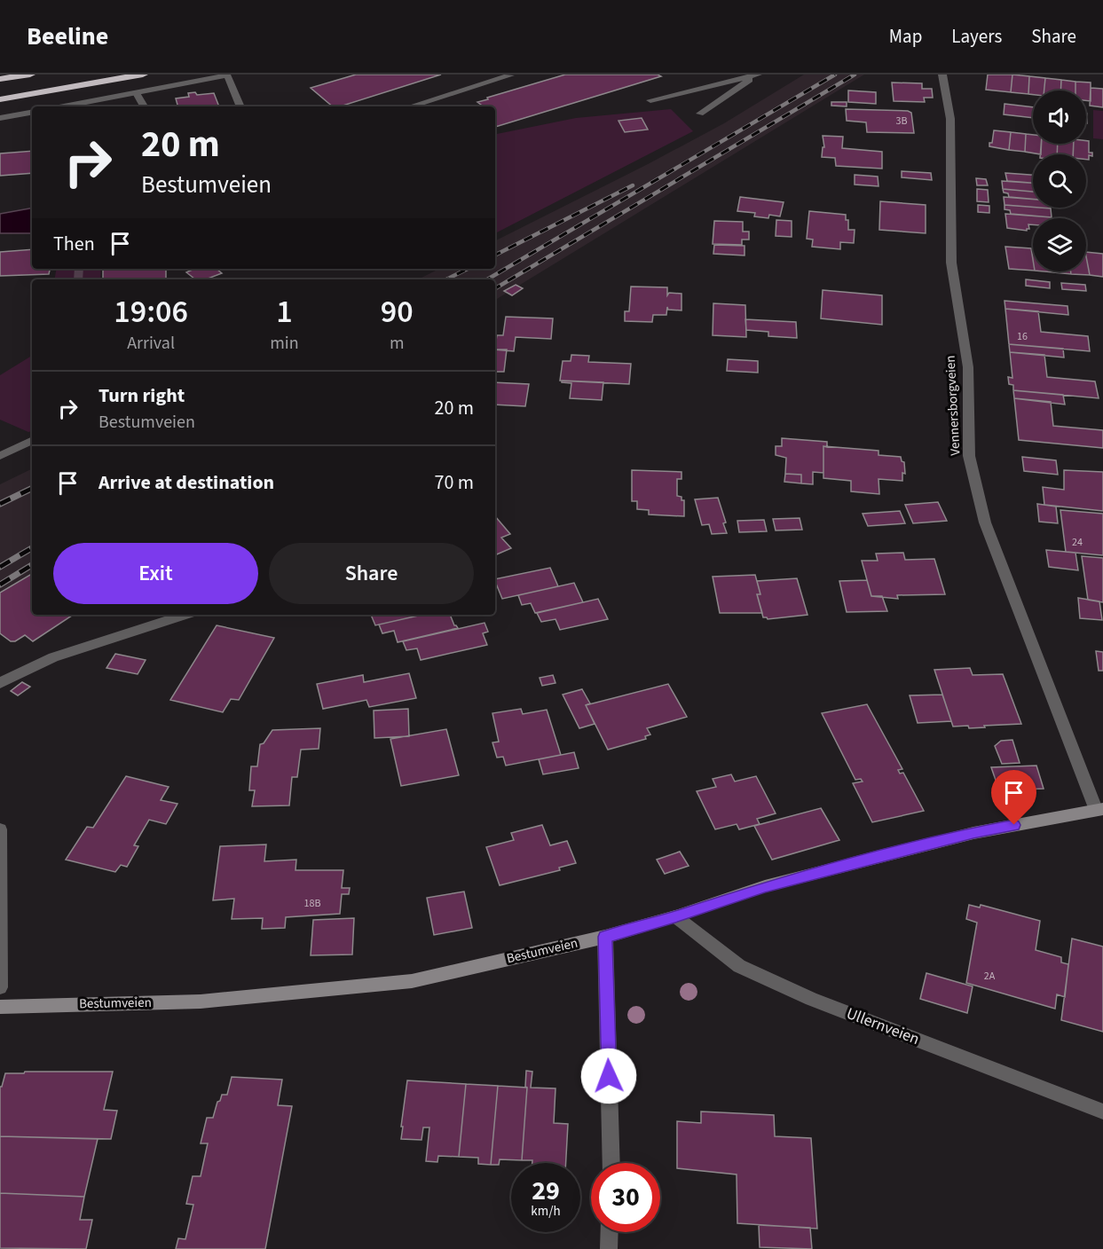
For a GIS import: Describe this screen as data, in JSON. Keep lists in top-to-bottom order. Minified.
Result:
{"streets":{"street":["Vennersborgveien","Bestumveien","Ullernveien"]},"crossings":[["Vennersborgveien","Bestumveien"],["Bestumveien","Ullernveien"]],"house_numbers":["3B","16","24","18B","2A"],"page":{"header":"Beeline","nav":["Map","Layers","Share"],"turn":["20 m","Bestumveien"],"then":"Then","eta":["19:06","Arrival","1","min","90","m"],"list":[{"name":"Turn right","note":"Bestumveien","value":"20 m"},{"name":"Arrive at destination","value":"70 m"}],"buttons":["Exit","Share"],"speed":"29 km/h","limit":"30"}}
